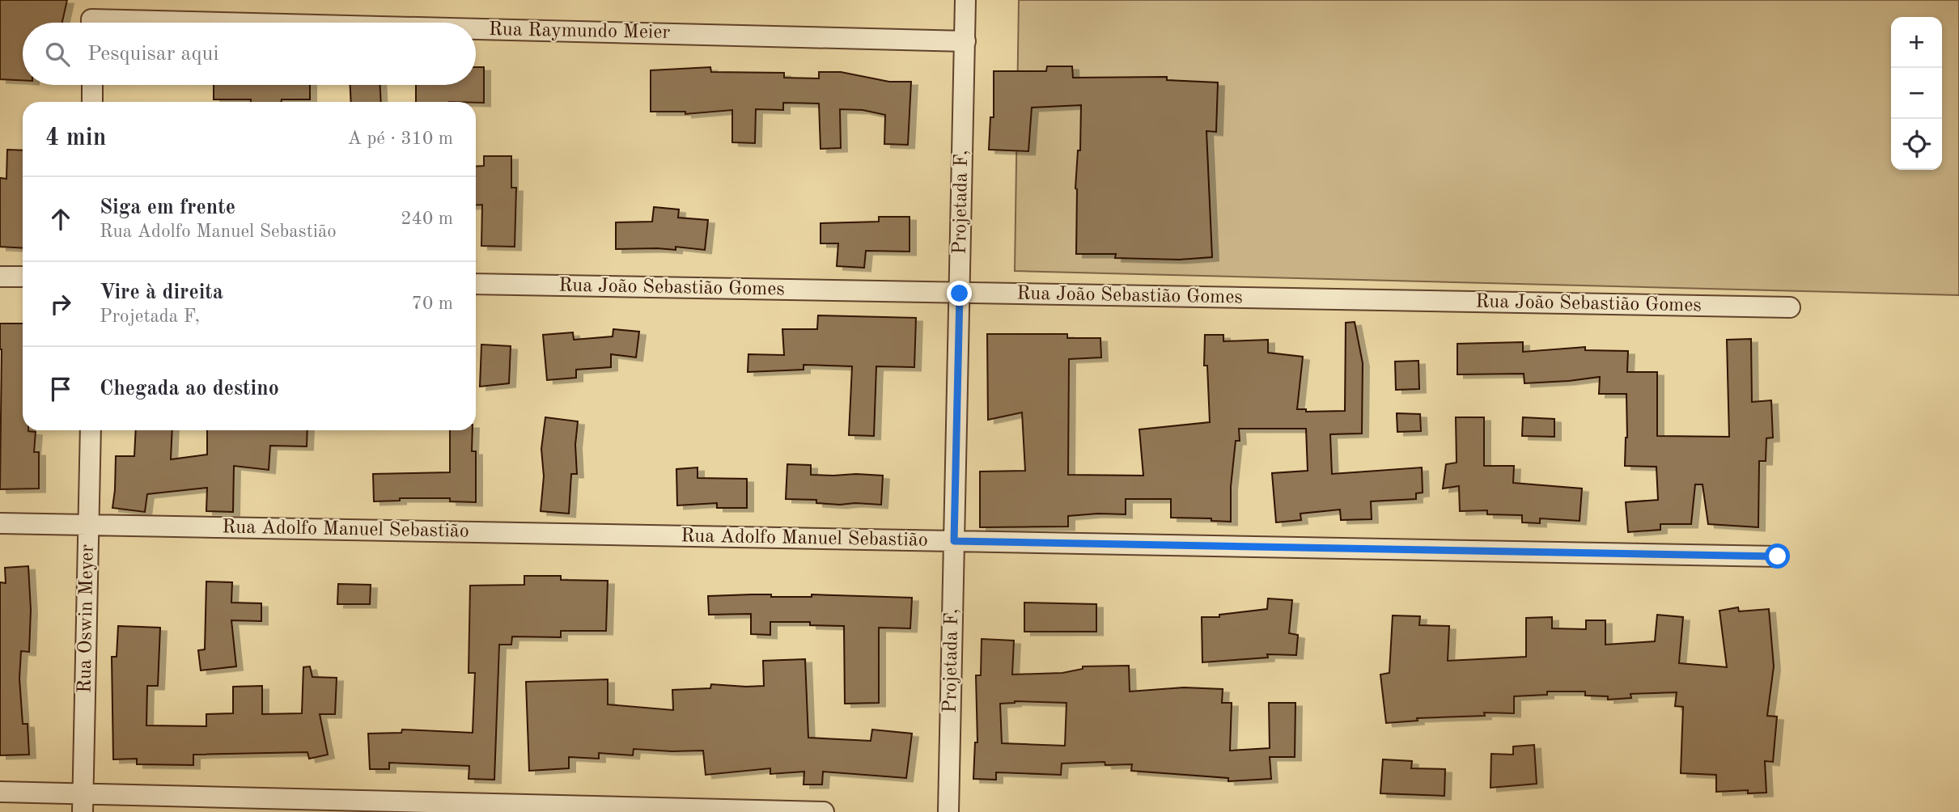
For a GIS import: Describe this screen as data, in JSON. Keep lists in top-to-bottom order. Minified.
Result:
{"streets":{"street":["Rua Raymundo Meier","Projetada F,","Rua João Sebastião Gomes","Rua Adolfo Manuel Sebastião","Rua Oswin Meyer"]},"crossings":[["Rua Raymundo Meier","Projetada F,"],["Projetada F,","Rua João Sebastião Gomes"],["Projetada F,","Rua Adolfo Manuel Sebastião"],["Rua Adolfo Manuel Sebastião","Rua Oswin Meyer"]],"page":{"map_buttons":["+","−"],"search":"Pesquisar aqui","heading":["4 min","A pé · 310 m"],"list":[["Siga em frente","Rua Adolfo Manuel Sebastião","240 m"],["Vire à direita","Projetada F,","70 m"],"Chegada ao destino"]}}
